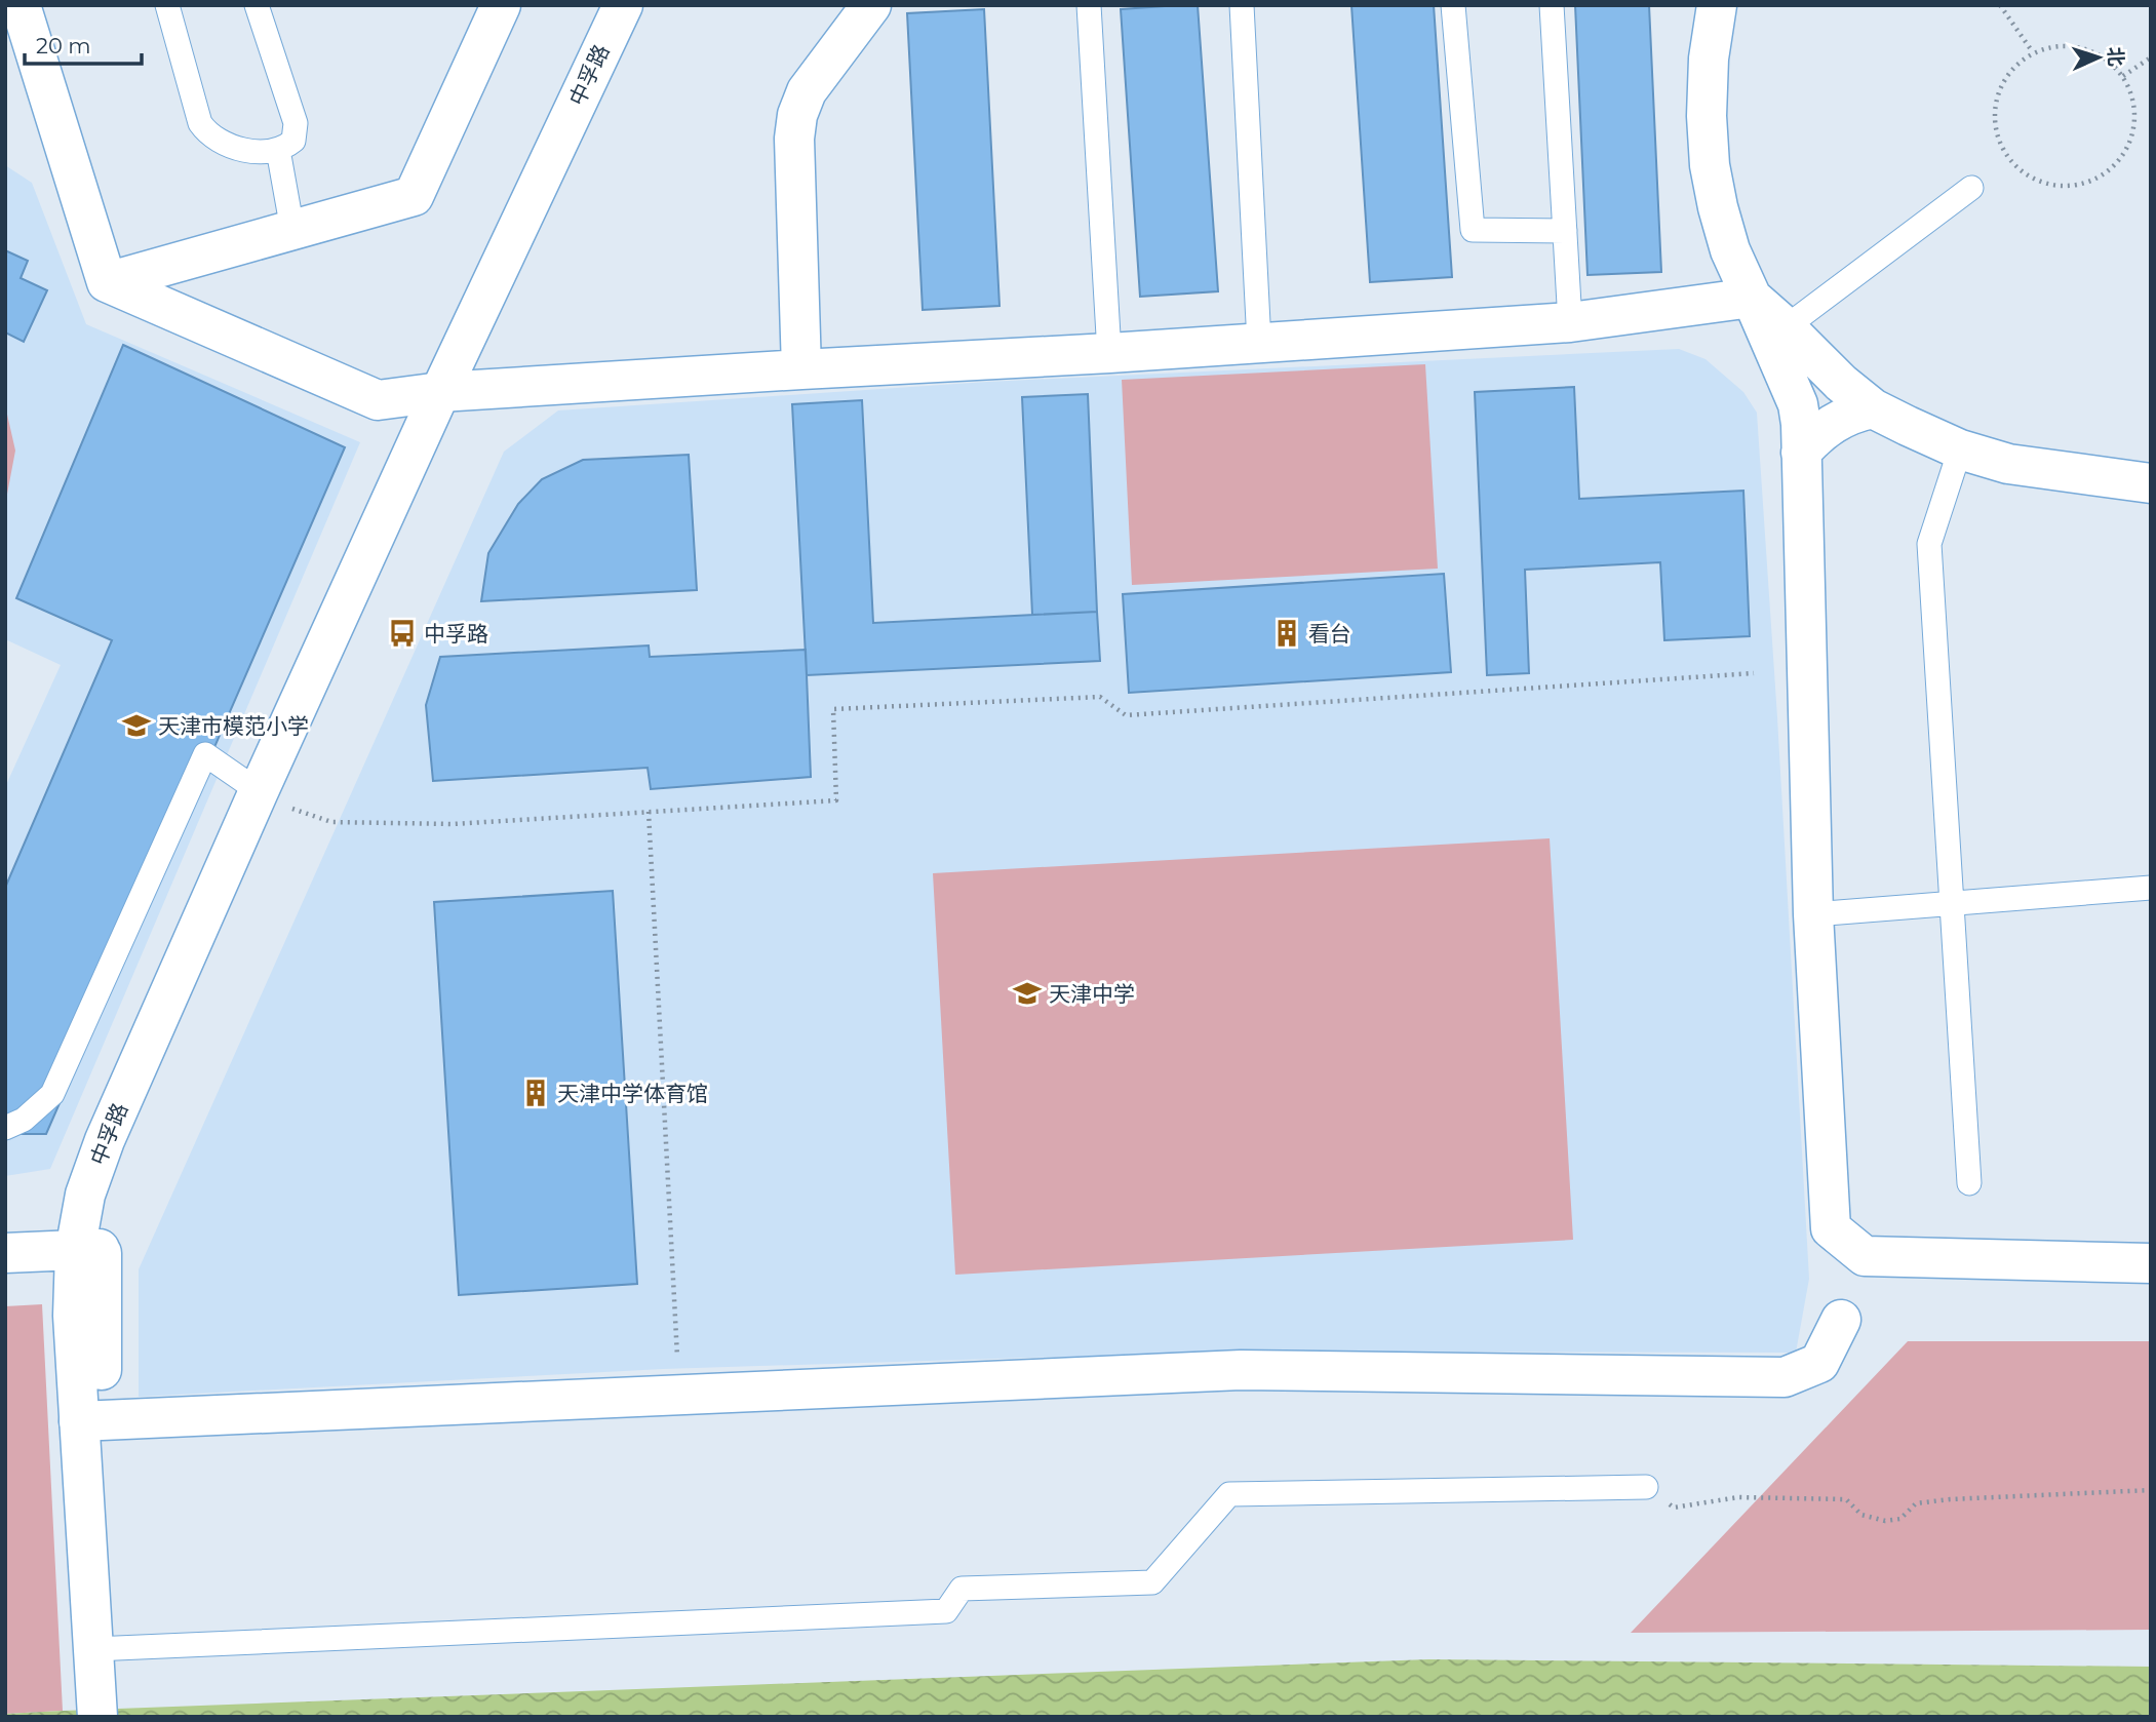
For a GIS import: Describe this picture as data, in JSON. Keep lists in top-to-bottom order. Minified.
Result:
{"streets":{"street":["中孚路"]},"places":{"bus stop":["中孚路"],"building":["看台","天津中学体育馆"],"school or university":["天津市模范小学","天津中学"]},"scale_bar":"20 m","north":"right"}
